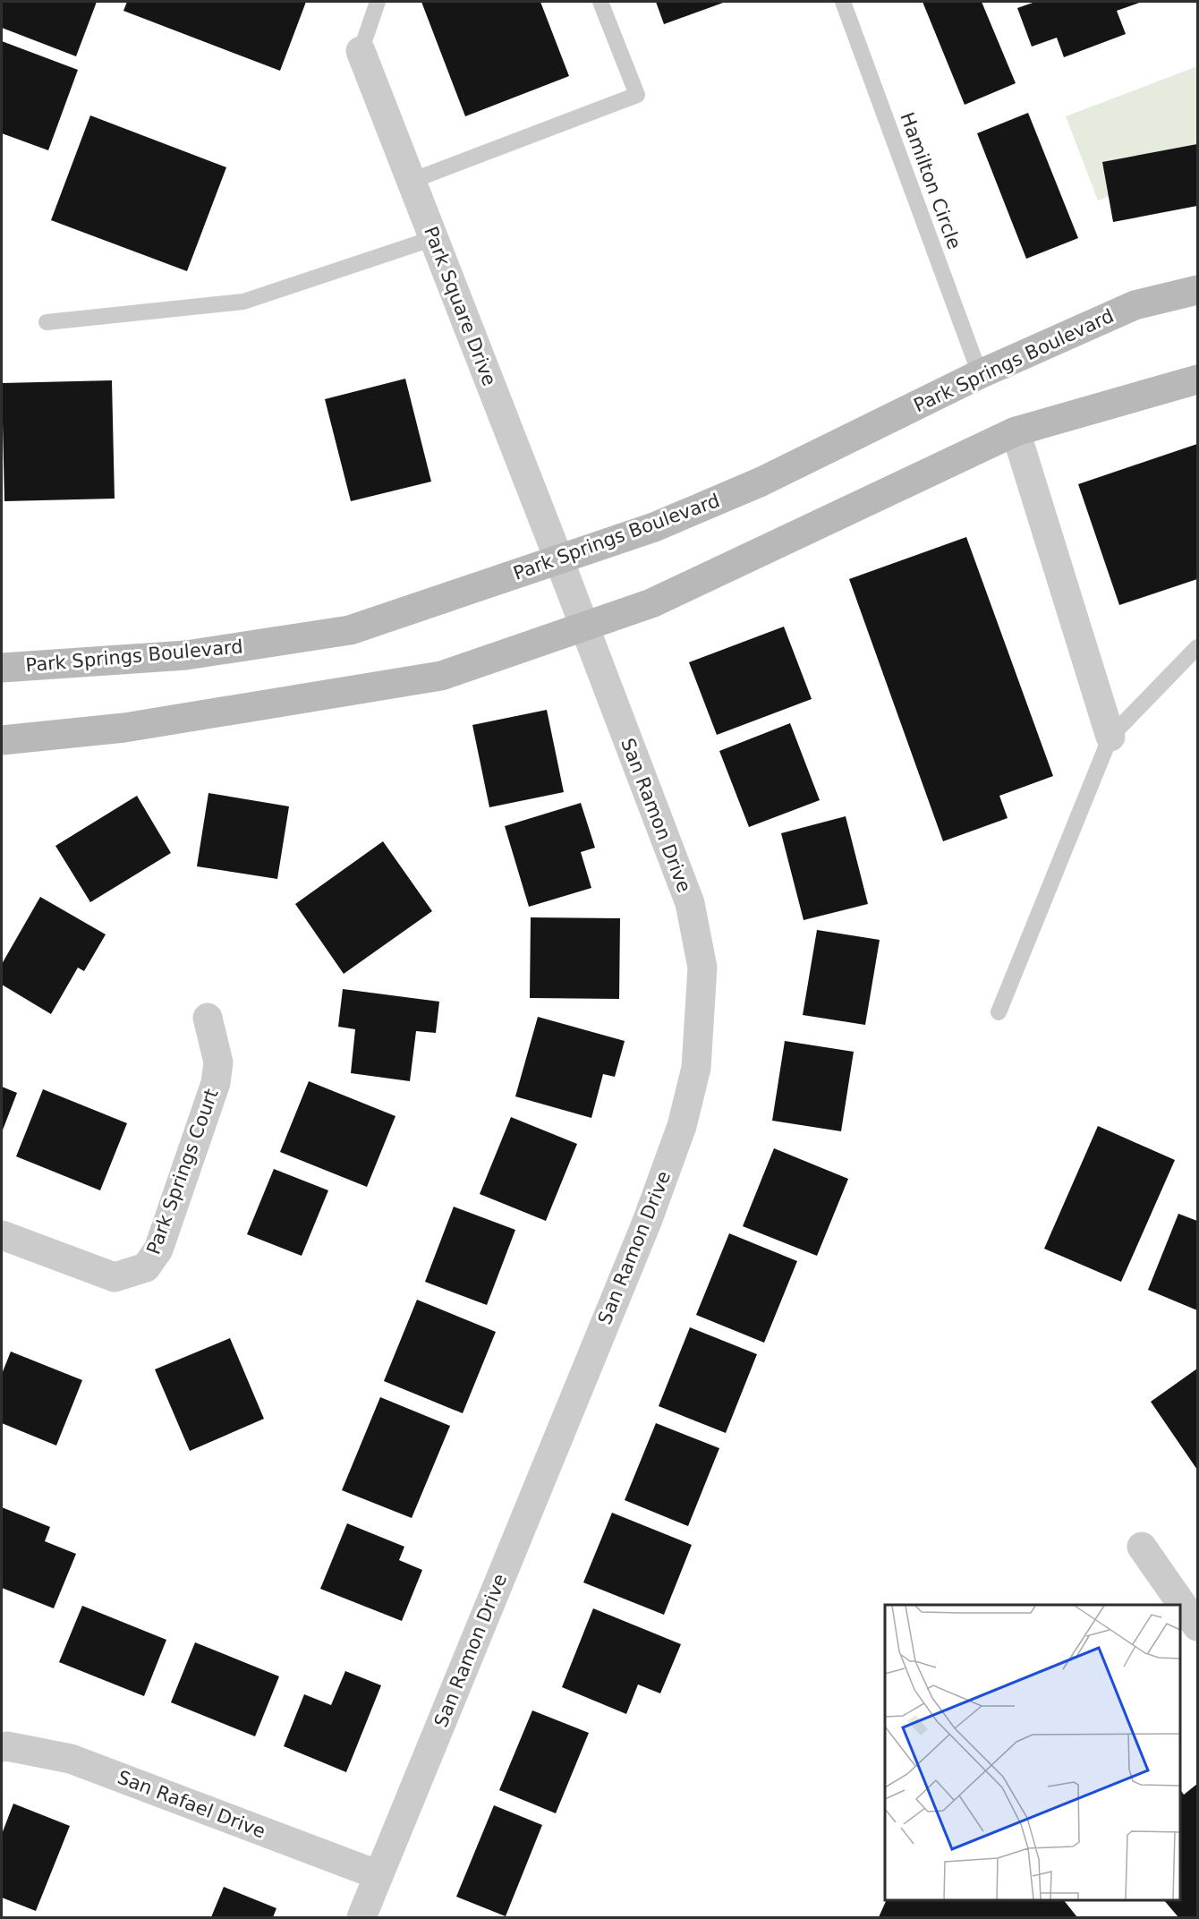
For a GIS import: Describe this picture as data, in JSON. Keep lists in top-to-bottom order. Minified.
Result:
{"streets":{"main road":["Park Springs Boulevard"],"street":["Park Square Drive","San Ramon Drive","Park Springs Court","San Rafael Drive"],"lane":["Hamilton Circle"]},"crossings":[["Hamilton Circle","Park Springs Boulevard"],["Park Square Drive","Park Springs Boulevard"],["Park Square Drive","San Ramon Drive"],["Park Springs Boulevard","San Ramon Drive"],["San Ramon Drive","San Rafael Drive"]]}
